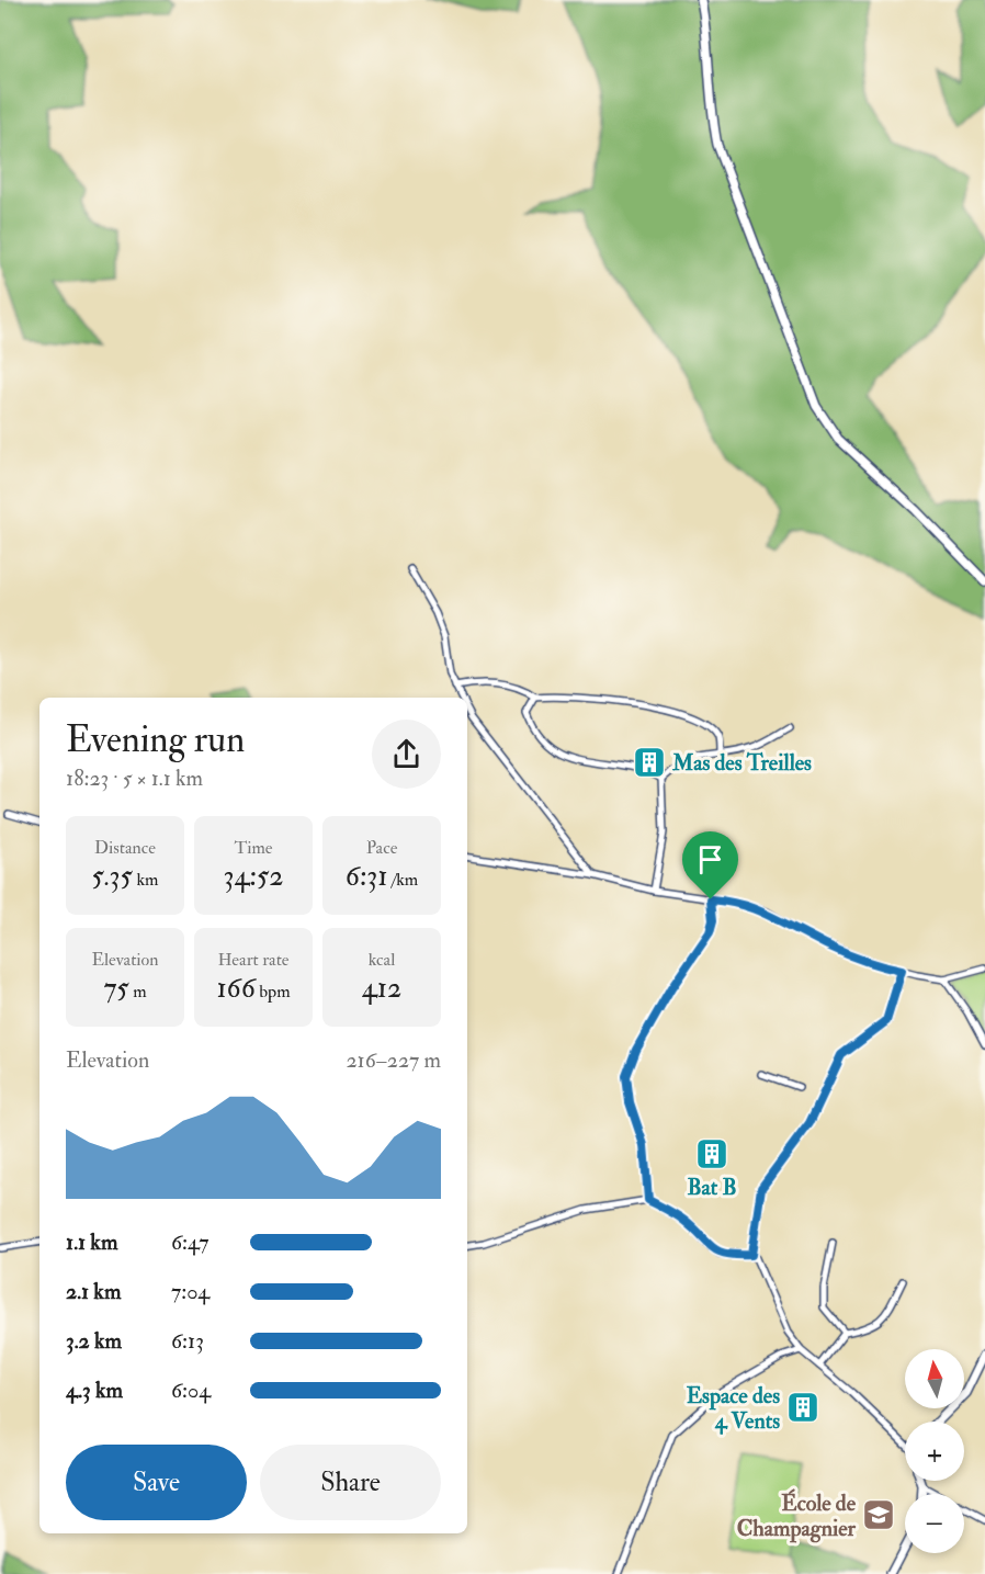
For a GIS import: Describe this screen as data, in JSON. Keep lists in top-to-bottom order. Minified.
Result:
{"places":{"building":["Mas des Treilles","Bat B","Espace des 4 Vents"],"school or university":["École de Champagnier"]},"north":"top","page":{"heading":["Evening run","18:23 · 5 × 1.1 km"],"stats":[["Distance","5.35 km"],["Time","34:52"],["Pace","6:31 /km"],["Elevation","75 m"],["Heart rate","166 bpm"],["kcal","412"]],"chart":["Elevation","216–227 m"],"list":[{"name":"1.1 km","note":"6:47"},{"name":"2.1 km","note":"7:04"},{"name":"3.2 km","note":"6:13"},{"name":"4.3 km","note":"6:04"}],"map_buttons":["+","−"],"buttons":["Save","Share"]}}
